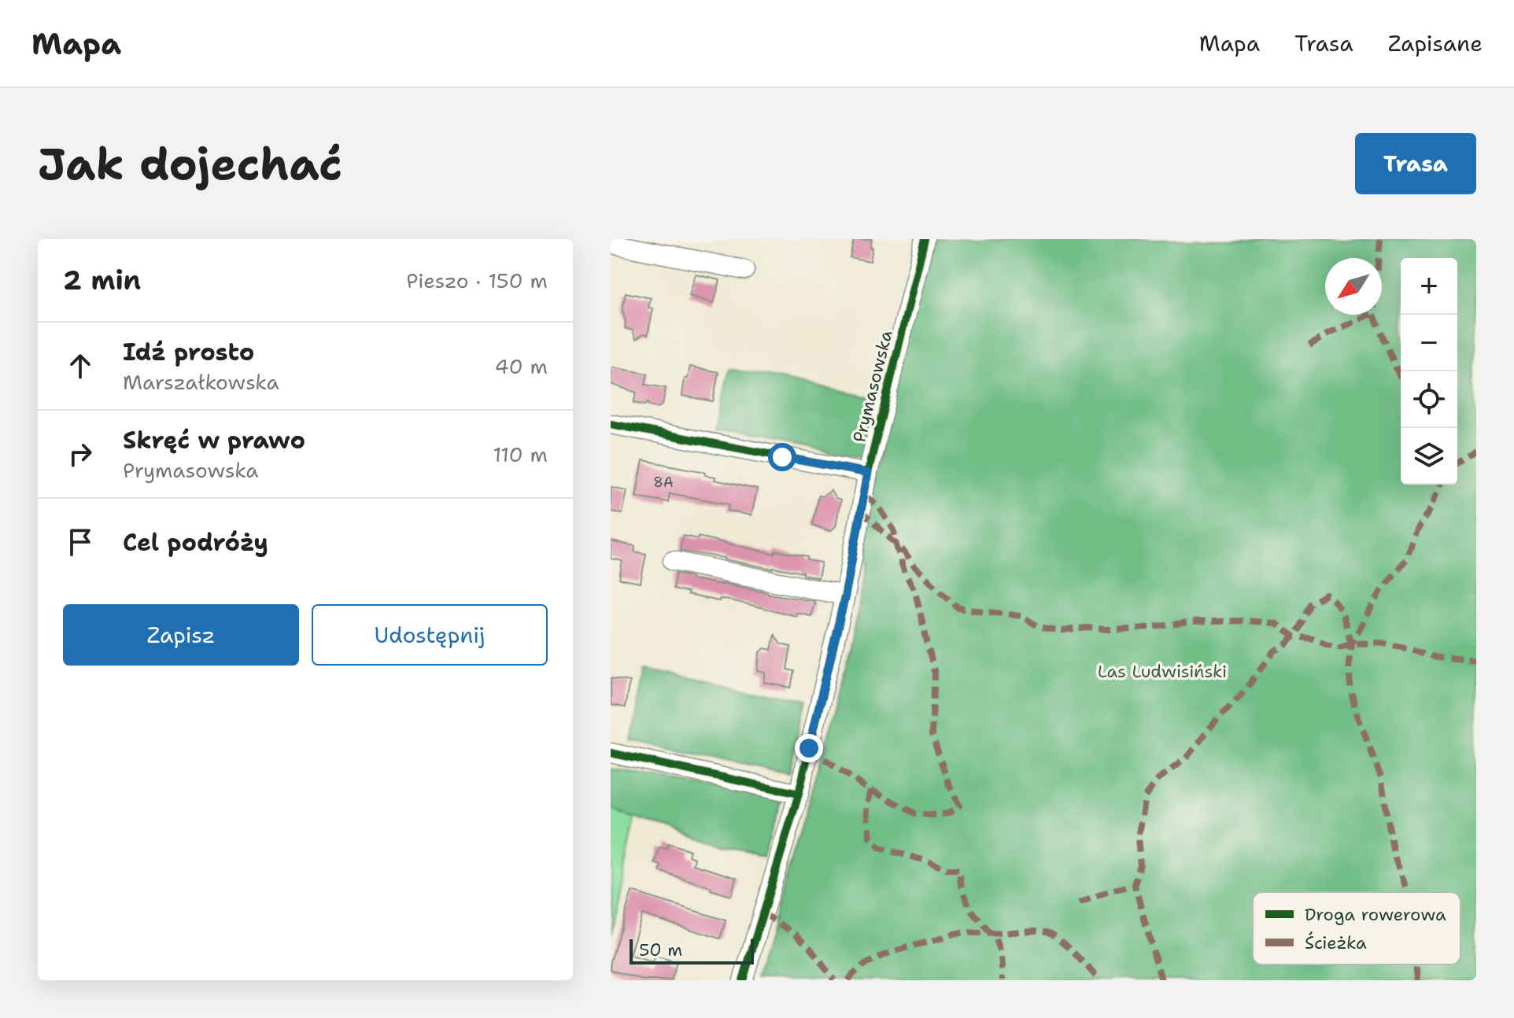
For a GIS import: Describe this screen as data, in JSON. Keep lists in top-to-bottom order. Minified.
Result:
{"streets":{"street":["Prymasowska"]},"parks":["Las Ludwisiński"],"house_numbers":["8A"],"legend":["Droga rowerowa","Ścieżka"],"scale_bar":"50 m","north":"bottom left","page":{"header":"Mapa","nav":["Mapa","Trasa","Zapisane"],"buttons":["Trasa",["Zapisz","Udostępnij"]],"title":"Jak dojechać","heading":["2 min","Pieszo · 150 m"],"map_buttons":["+","−"],"list":[["Idź prosto","Marszałkowska","40 m"],["Skręć w prawo","Prymasowska","110 m"],"Cel podróży"],"scale":"50 m"}}
